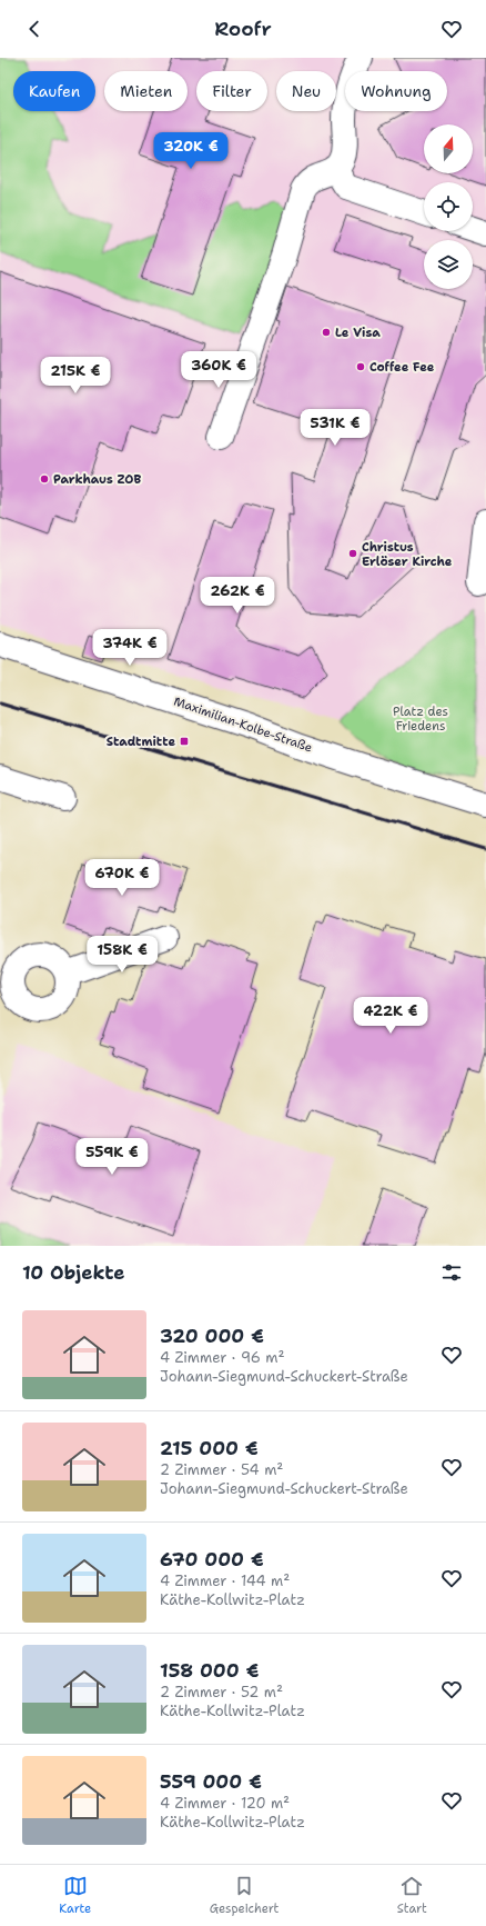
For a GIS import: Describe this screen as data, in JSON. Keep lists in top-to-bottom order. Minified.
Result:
{"streets":{"street":["Maximilian-Kolbe-Straße"]},"parks":["Platz des Friedens"],"places":{"other":["Le Visa","Coffee Fee","Parkhaus ZOB","Christus Erlöser Kirche"],"transit":["Stadtmitte"]},"north":"top","page":{"header":"Roofr","chip":["Kaufen","Mieten","Filter","Neu","Wohnung"],"price":["320K €","360K €","215K €","531K €","262K €","374K €","670K €","158K €","422K €","559K €"],"heading":"10 Objekte","list":[{"name":"320 000 €","note":"4 Zimmer · 96 m² · Johann-Siegmund-Schuckert-Straße"},{"name":"215 000 €","note":"2 Zimmer · 54 m² · Johann-Siegmund-Schuckert-Straße"},{"name":"670 000 €","note":"4 Zimmer · 144 m² · Käthe-Kollwitz-Platz"},{"name":"158 000 €","note":"2 Zimmer · 52 m² · Käthe-Kollwitz-Platz"},{"name":"559 000 €","note":"4 Zimmer · 120 m² · Käthe-Kollwitz-Platz"}],"tabs":["Karte","Gespeichert","Start"]}}
